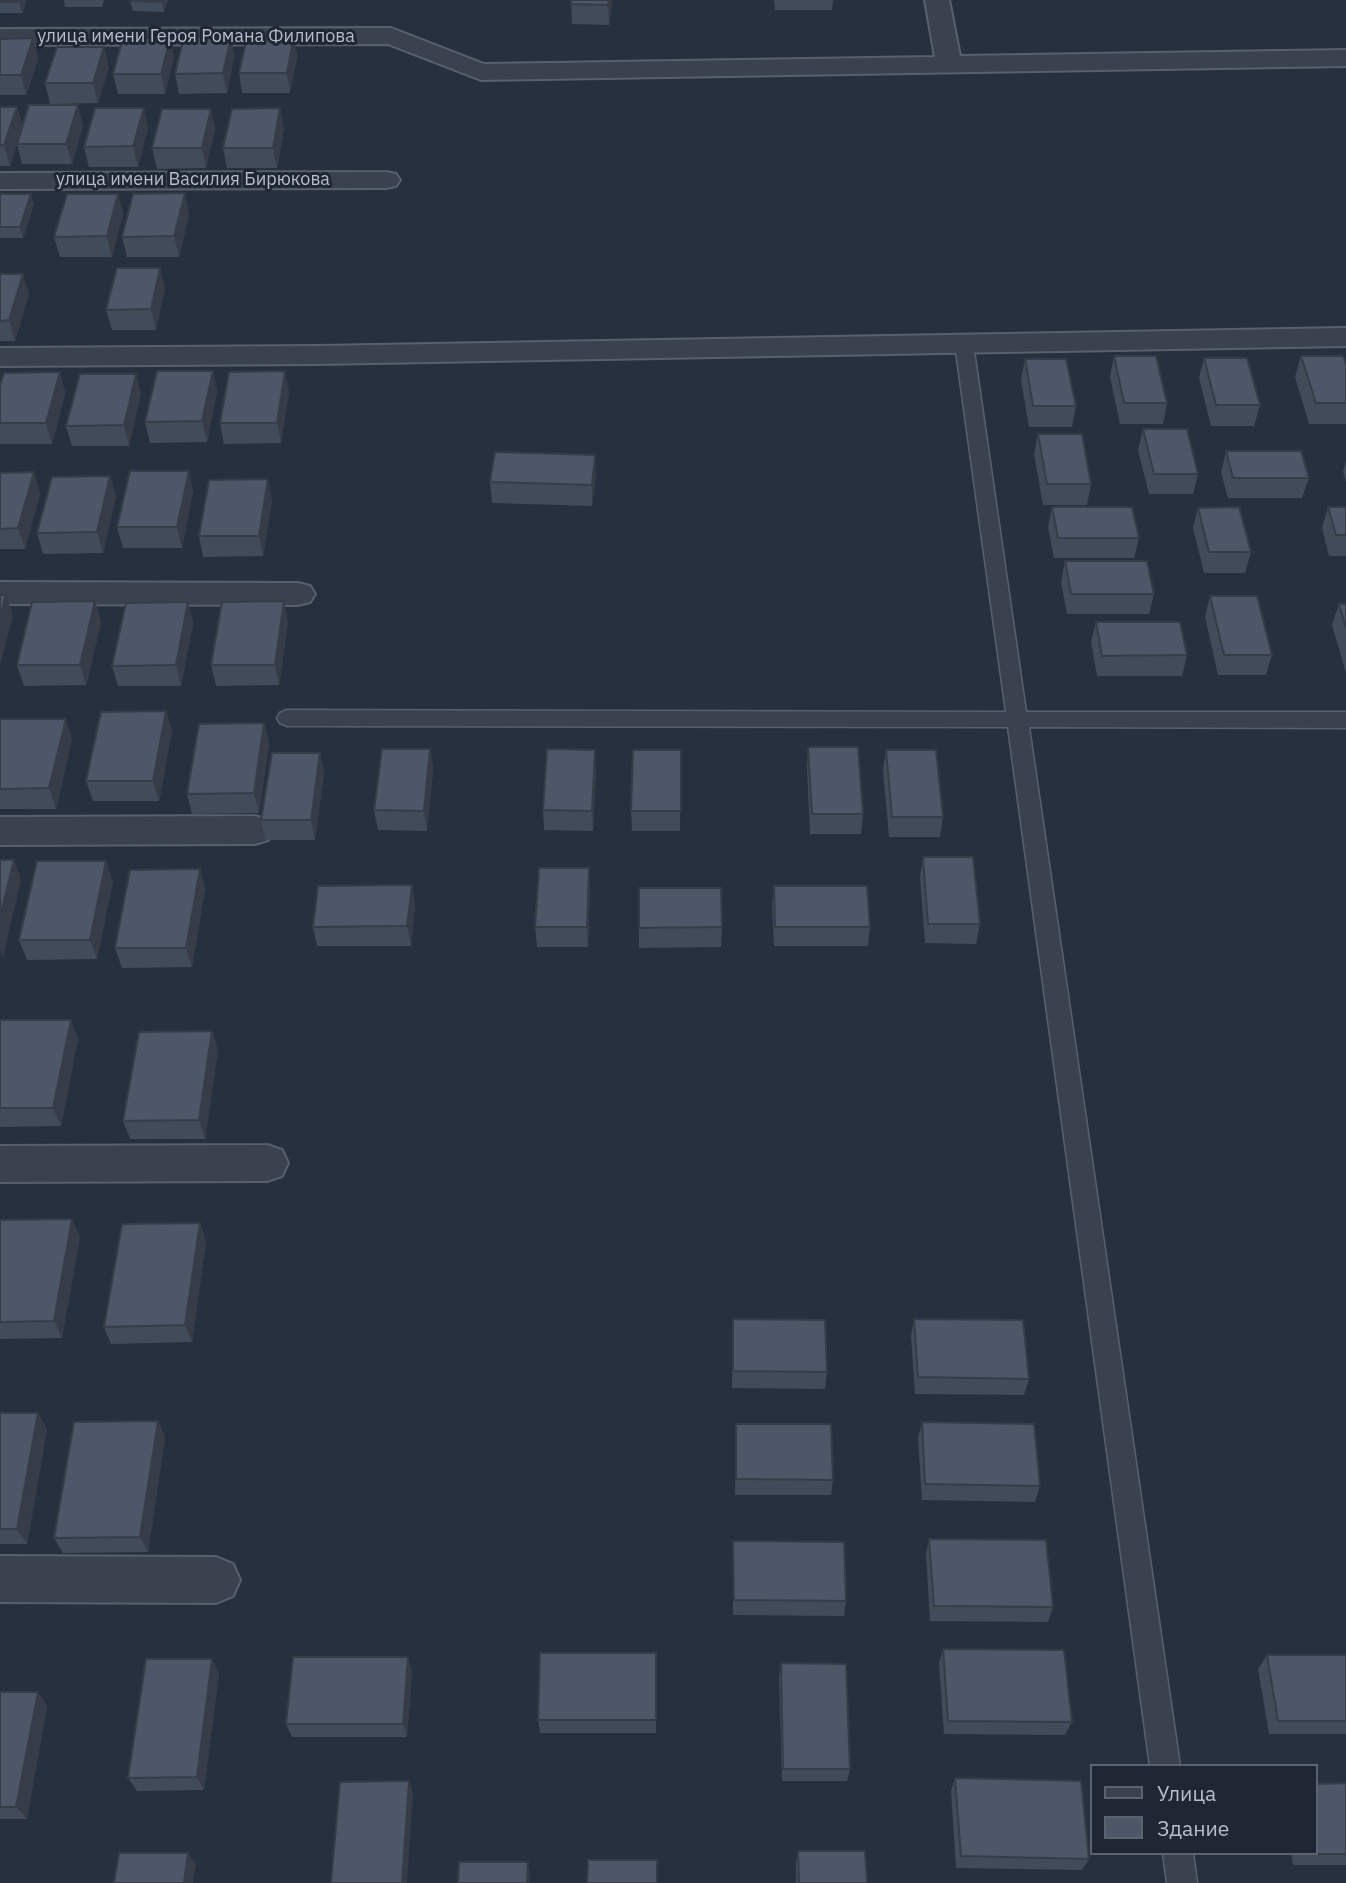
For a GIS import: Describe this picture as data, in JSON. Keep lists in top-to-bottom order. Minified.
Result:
{"streets":{"street":["улица имени Героя Романа Филипова","улица имени Василия Бирюкова"]},"legend":["Улица","Здание"]}
